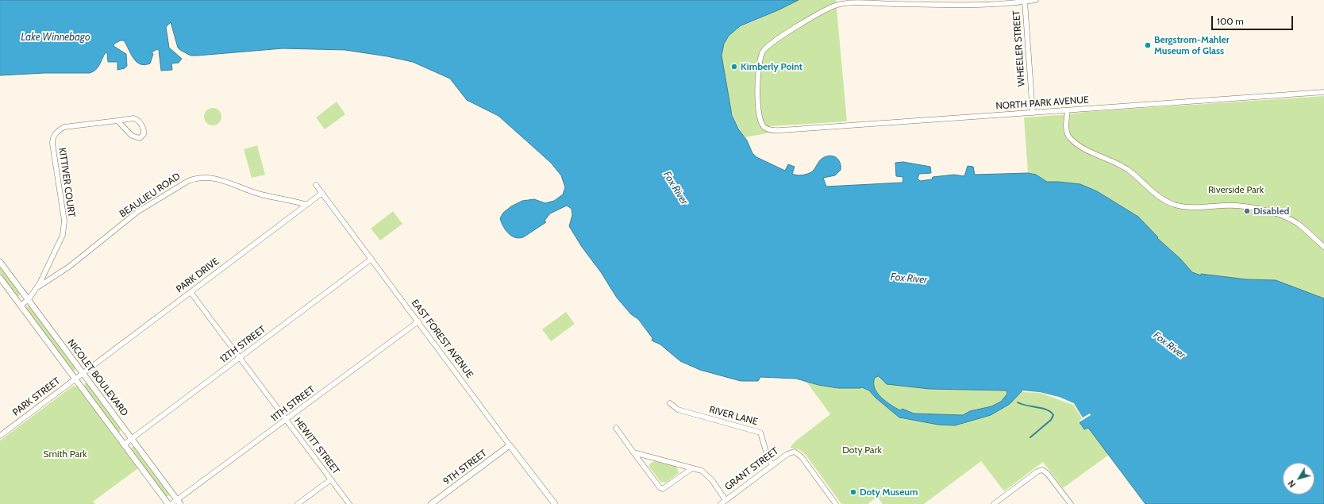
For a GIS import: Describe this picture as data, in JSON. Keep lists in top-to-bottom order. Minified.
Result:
{"streets":{"street":["WHEELER STREET","NORTH PARK AVENUE","KITTIVER COURT","BEAULIEU ROAD","PARK DRIVE","EAST FOREST AVENUE","12TH STREET","NICOLET BOULEVARD","PARK STREET","11TH STREET","RIVER LANE","HEWITT STREET","9TH STREET","GRANT STREET"]},"crossings":[["WHEELER STREET","NORTH PARK AVENUE"],["KITTIVER COURT","BEAULIEU ROAD"],["KITTIVER COURT","NICOLET BOULEVARD"],["BEAULIEU ROAD","PARK DRIVE"],["PARK DRIVE","EAST FOREST AVENUE"],["PARK DRIVE","NICOLET BOULEVARD"],["PARK DRIVE","PARK STREET"],["PARK DRIVE","HEWITT STREET"],["EAST FOREST AVENUE","12TH STREET"],["EAST FOREST AVENUE","11TH STREET"],["EAST FOREST AVENUE","9TH STREET"],["12TH STREET","NICOLET BOULEVARD"],["12TH STREET","HEWITT STREET"],["NICOLET BOULEVARD","PARK STREET"],["NICOLET BOULEVARD","11TH STREET"],["11TH STREET","HEWITT STREET"],["RIVER LANE","GRANT STREET"]],"water":["Lake Winnebago","Fox River"],"parks":["Riverside Park","Doty Park","Smith Park"],"places":["Bergstrom-Mahler Museum of Glass","Kimberly Point","Disabled","Doty Museum"],"scale_bar":"100 m","north":"bottom left"}
